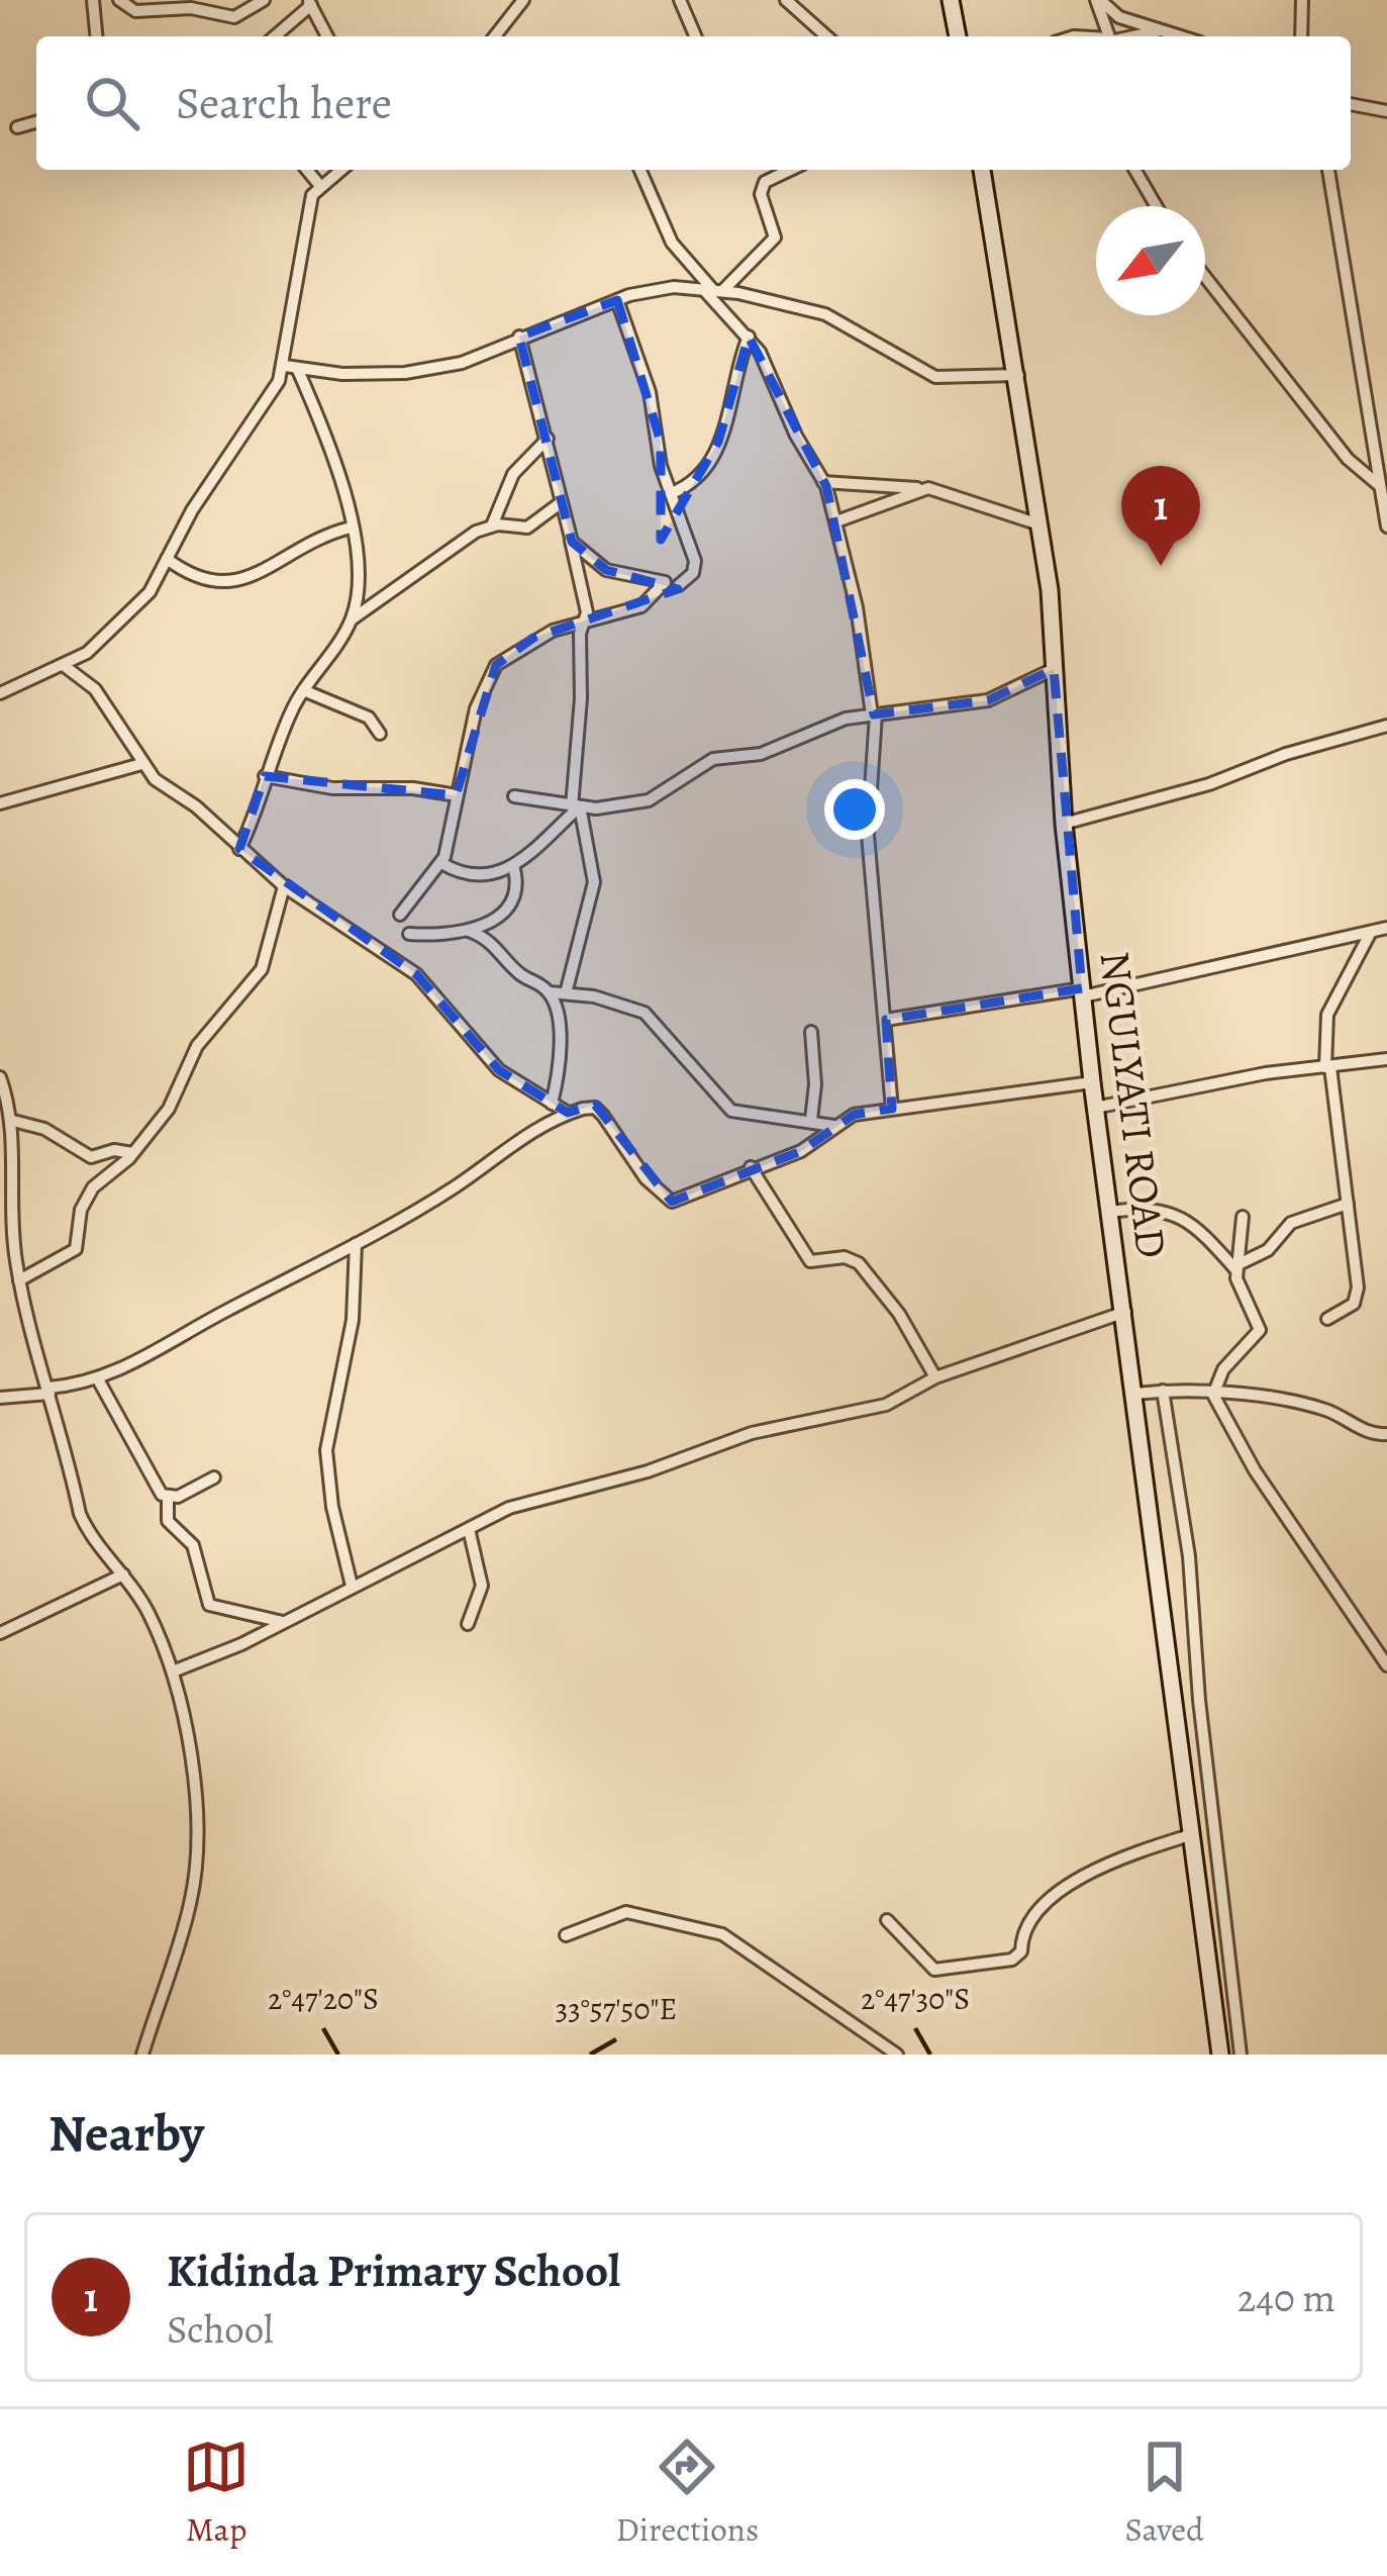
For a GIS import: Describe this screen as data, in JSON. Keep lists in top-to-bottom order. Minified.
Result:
{"streets":{"main road":["NGULYATI ROAD"]},"north":"bottom left","page":{"search":"Search here","pins":"1","heading":"Nearby","list":[{"mark":"1","name":"Kidinda Primary School","note":"School","value":"240 m"}],"nav":["Map","Directions","Saved"]},"coordinates":["2°47'20\"S","2°47'30\"S","33°57'50\"E"]}
